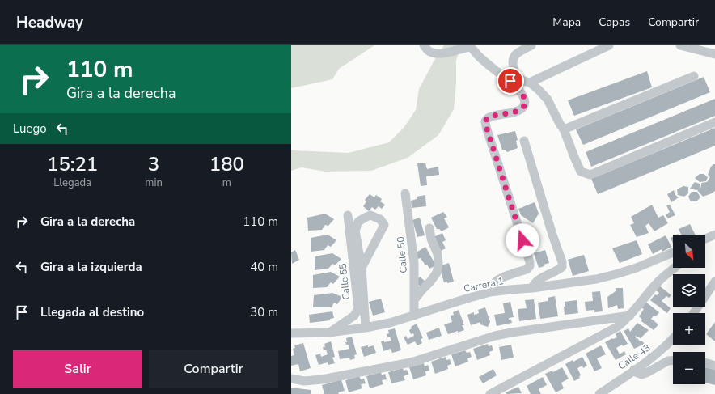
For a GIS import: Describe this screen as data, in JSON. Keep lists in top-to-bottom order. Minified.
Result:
{"streets":{"street":["Calle 50","Calle 55","Carrera 1","Calle 43"]},"crossings":[["Calle 50","Carrera 1"],["Calle 55","Carrera 1"]],"north":"bottom right","page":{"header":"Headway","nav":["Mapa","Capas","Compartir"],"turn":["110 m","Gira a la derecha"],"then":"Luego","eta":["15:21","Llegada","3","min","180","m"],"list":[{"name":"Gira a la derecha","value":"110 m"},{"name":"Gira a la izquierda","value":"40 m"},{"name":"Llegada al destino","value":"30 m"}],"map_buttons":["+","−"],"buttons":["Salir","Compartir"]}}
